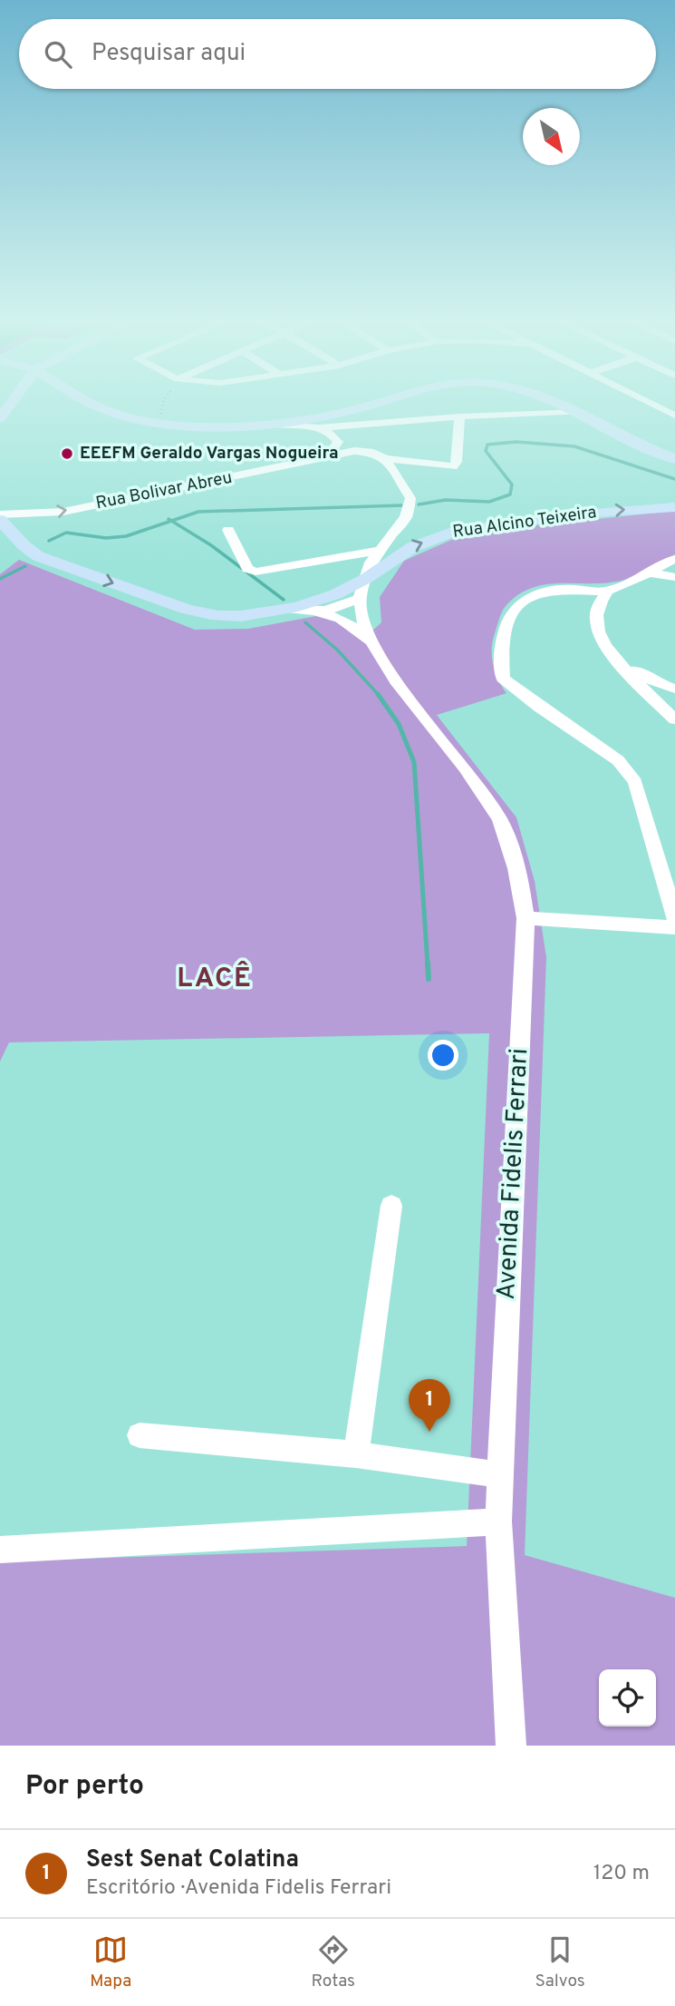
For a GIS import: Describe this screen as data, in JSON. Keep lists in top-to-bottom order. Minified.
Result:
{"streets":{"main road":["Rua Alcino Teixeira"],"street":["Rua Bolivar Abreu","Avenida Fidelis Ferrari"]},"crossings":[["Rua Alcino Teixeira","Avenida Fidelis Ferrari"]],"districts":["LACÊ"],"places":["EEEFM Geraldo Vargas Nogueira"],"north":"bottom right","page":{"search":"Pesquisar aqui","pins":"1","heading":"Por perto","list":[{"mark":"1","name":"Sest Senat Colatina","note":"Escritório · Avenida Fidelis Ferrari","value":"120 m"}],"nav":["Mapa","Rotas","Salvos"]}}
